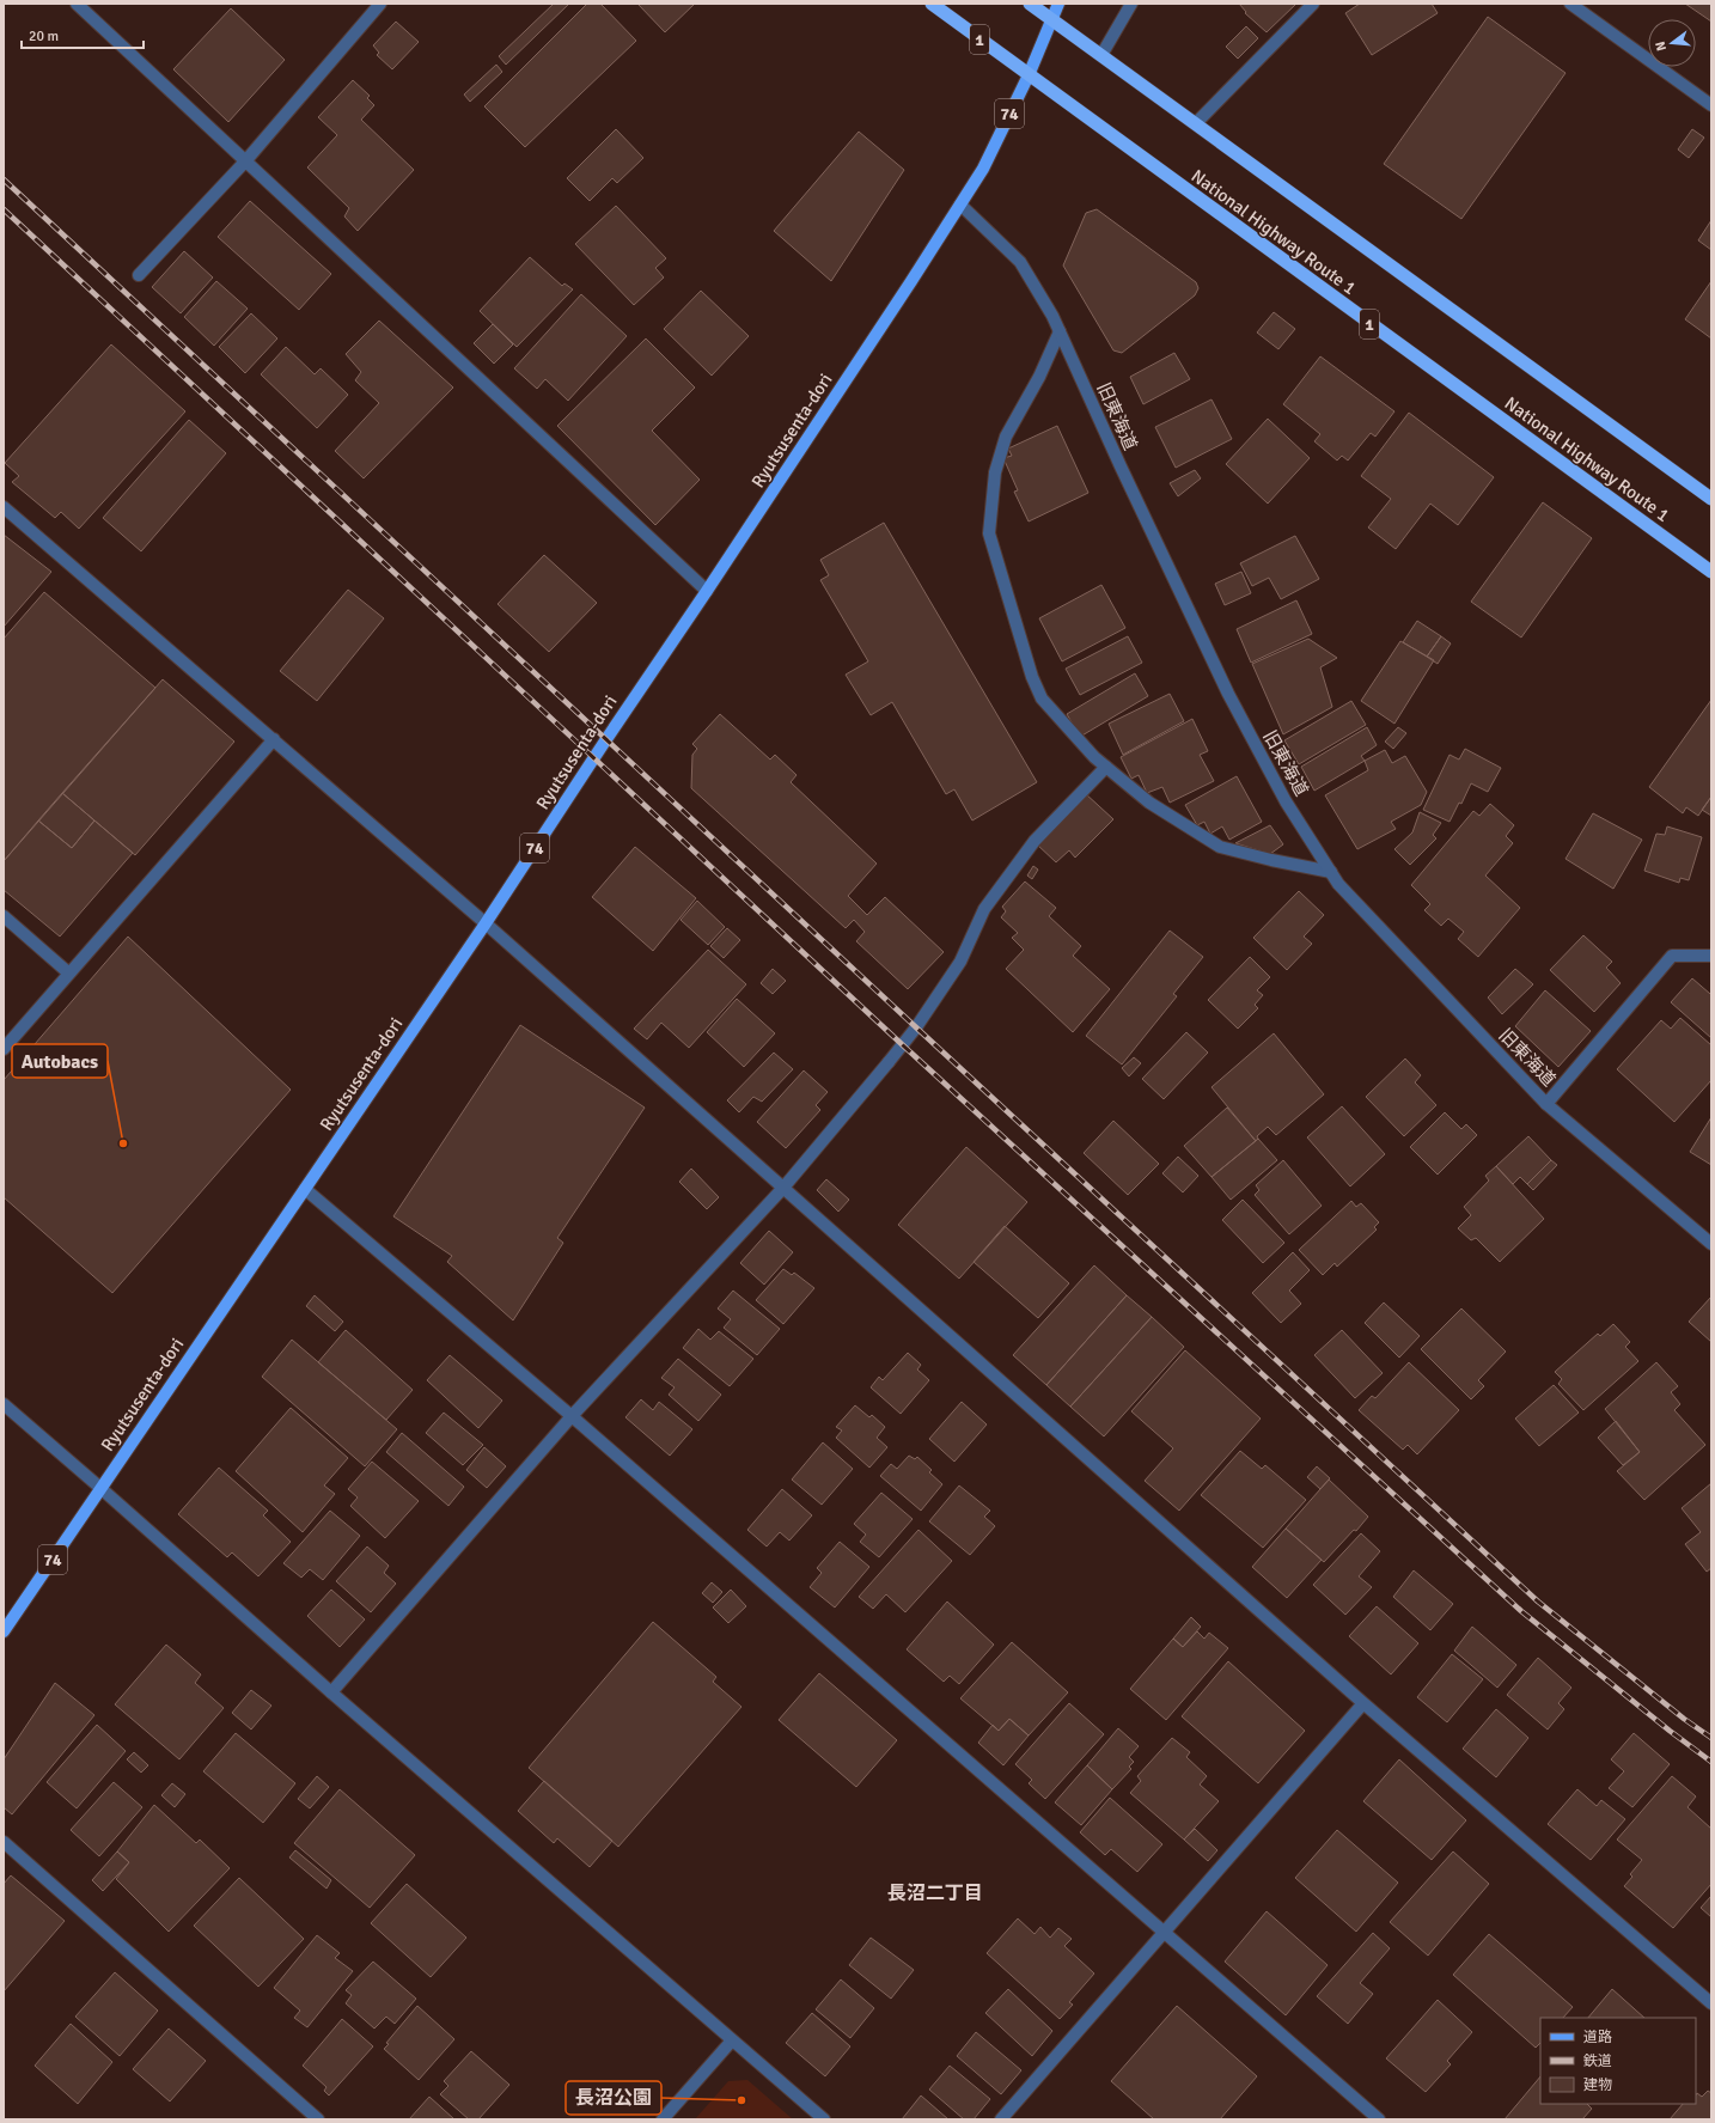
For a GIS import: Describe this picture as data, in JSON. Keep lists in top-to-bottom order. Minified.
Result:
{"streets":{"highway":["1","National Highway Route 1"],"main road":["74","Ryutsusenta-dori"],"street":["旧東海道"]},"crossings":[["74","Ryutsusenta-dori"],["National Highway Route 1","Ryutsusenta-dori"],["旧東海道","Ryutsusenta-dori"]],"districts":["長沼二丁目"],"places":["Autobacs","長沼公園"],"legend":["道路","鉄道","建物"],"scale_bar":"20 m","north":"left"}
